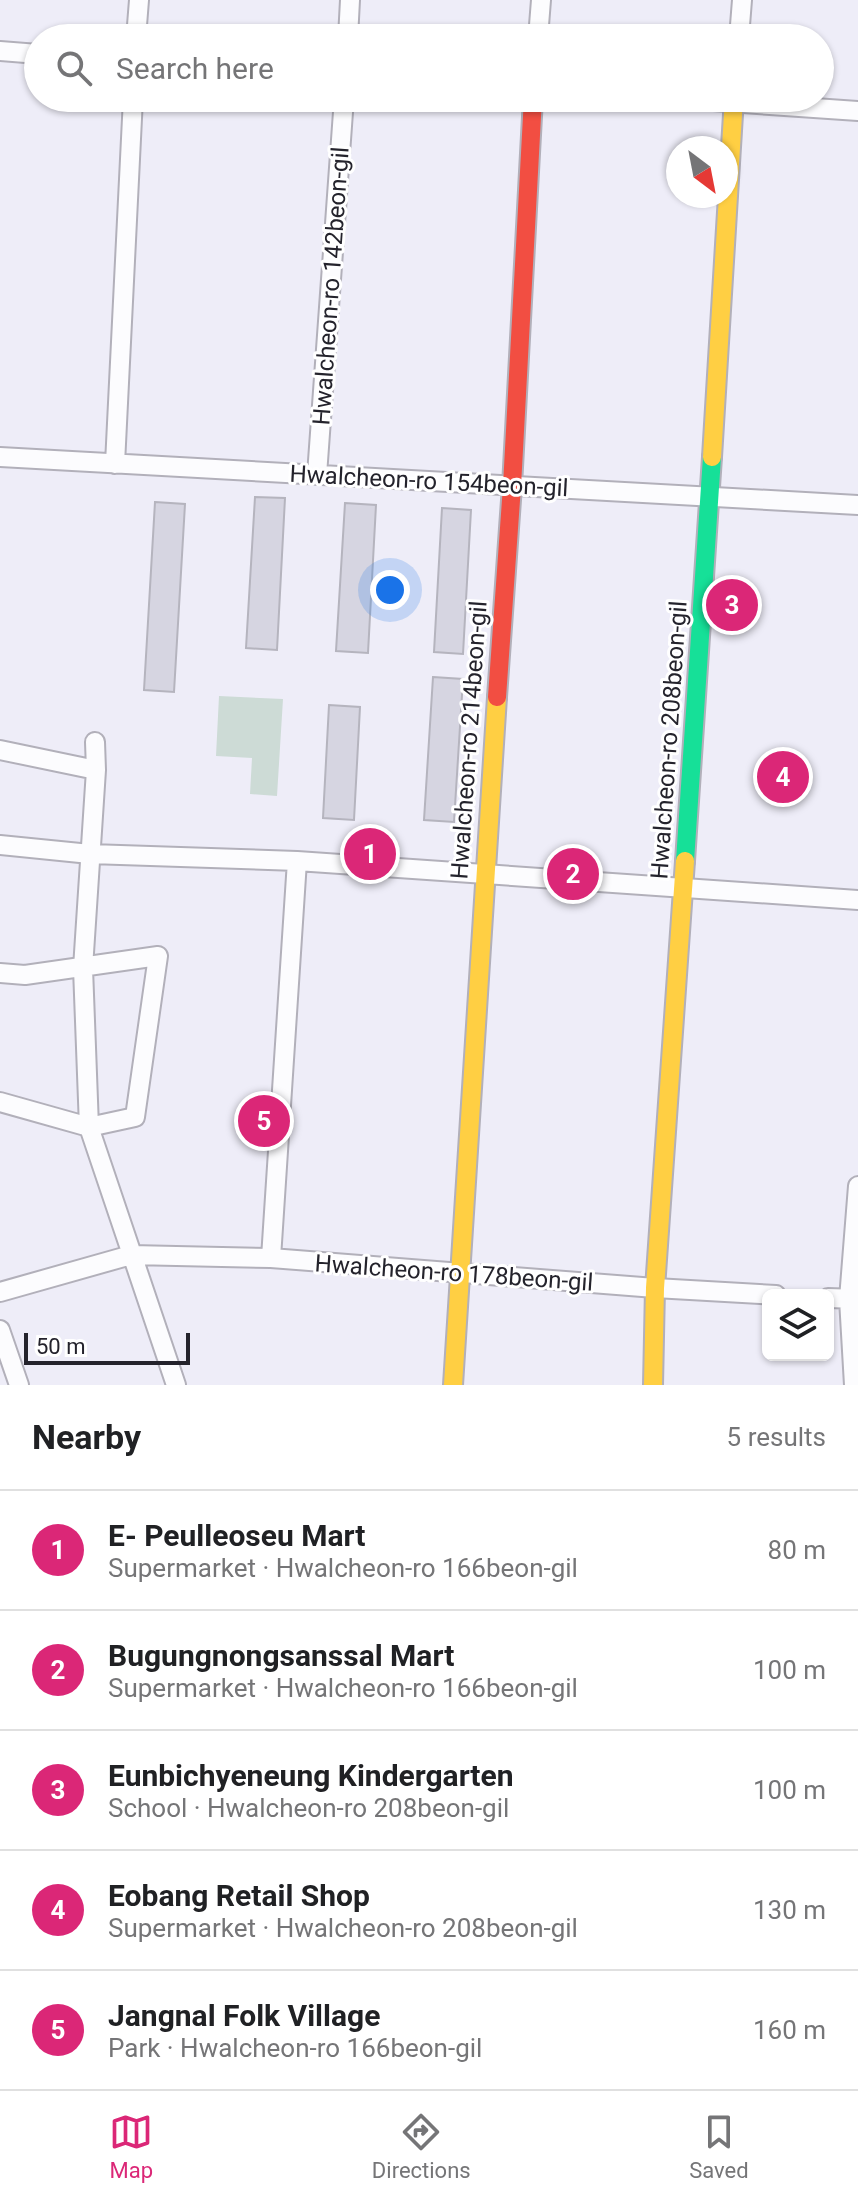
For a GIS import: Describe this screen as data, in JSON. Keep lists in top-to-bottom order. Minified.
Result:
{"streets":{"street":["Hwalcheon-ro 142beon-gil","Hwalcheon-ro 154beon-gil","Hwalcheon-ro 214beon-gil","Hwalcheon-ro 208beon-gil","Hwalcheon-ro 178beon-gil"]},"crossings":[["Hwalcheon-ro 142beon-gil","Hwalcheon-ro 154beon-gil"],["Hwalcheon-ro 154beon-gil","Hwalcheon-ro 214beon-gil"],["Hwalcheon-ro 154beon-gil","Hwalcheon-ro 208beon-gil"],["Hwalcheon-ro 214beon-gil","Hwalcheon-ro 178beon-gil"],["Hwalcheon-ro 208beon-gil","Hwalcheon-ro 178beon-gil"]],"scale_bar":"50 m","north":"bottom right","page":{"search":"Search here","pins":["3","4","1","2","5"],"scale":"50 m","heading":["Nearby","5 results"],"list":[{"mark":"1","name":"E- Peulleoseu Mart","note":"Supermarket · Hwalcheon-ro 166beon-gil","value":"80 m"},{"mark":"2","name":"Bugungnongsanssal Mart","note":"Supermarket · Hwalcheon-ro 166beon-gil","value":"100 m"},{"mark":"3","name":"Eunbichyeneung Kindergarten","note":"School · Hwalcheon-ro 208beon-gil","value":"100 m"},{"mark":"4","name":"Eobang Retail Shop","note":"Supermarket · Hwalcheon-ro 208beon-gil","value":"130 m"},{"mark":"5","name":"Jangnal Folk Village","note":"Park · Hwalcheon-ro 166beon-gil","value":"160 m"}],"nav":["Map","Directions","Saved"]}}
